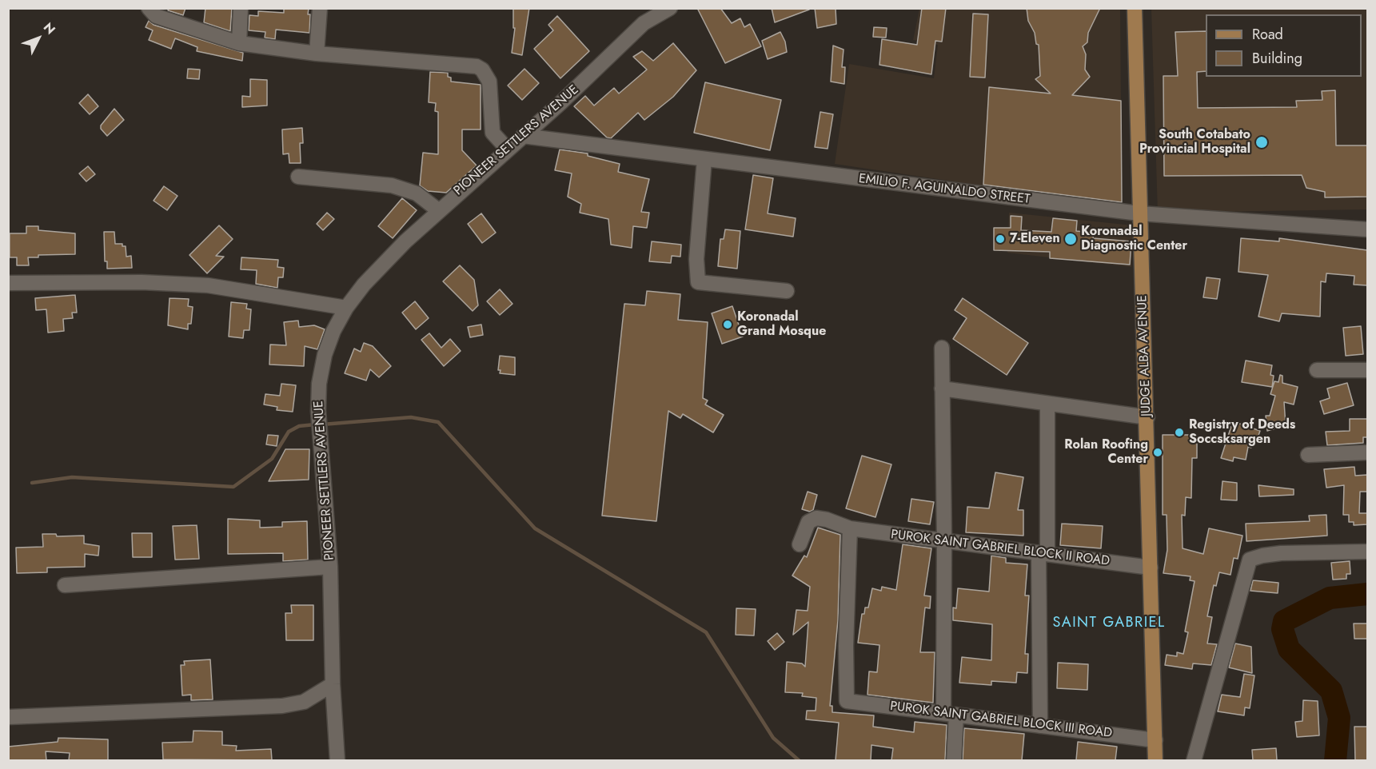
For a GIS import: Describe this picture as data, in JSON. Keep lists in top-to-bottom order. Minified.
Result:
{"streets":{"main road":["JUDGE ALBA AVENUE"],"street":["PIONEER SETTLERS AVENUE","EMILIO F. AGUINALDO STREET","PUROK SAINT GABRIEL BLOCK II ROAD","PUROK SAINT GABRIEL BLOCK III ROAD"]},"crossings":[["PIONEER SETTLERS AVENUE","EMILIO F. AGUINALDO STREET"],["EMILIO F. AGUINALDO STREET","JUDGE ALBA AVENUE"],["JUDGE ALBA AVENUE","PUROK SAINT GABRIEL BLOCK II ROAD"],["JUDGE ALBA AVENUE","PUROK SAINT GABRIEL BLOCK III ROAD"],["PUROK SAINT GABRIEL BLOCK II ROAD","PUROK SAINT GABRIEL BLOCK III ROAD"]],"districts":["SAINT GABRIEL"],"places":["South Cotabato Provincial Hospital","7-Eleven","Koronadal Diagnostic Center","Koronadal Grand Mosque","Registry of Deeds Soccsksargen","Rolan Roofing Center"],"legend":["Road","Building"],"north":"top right"}
